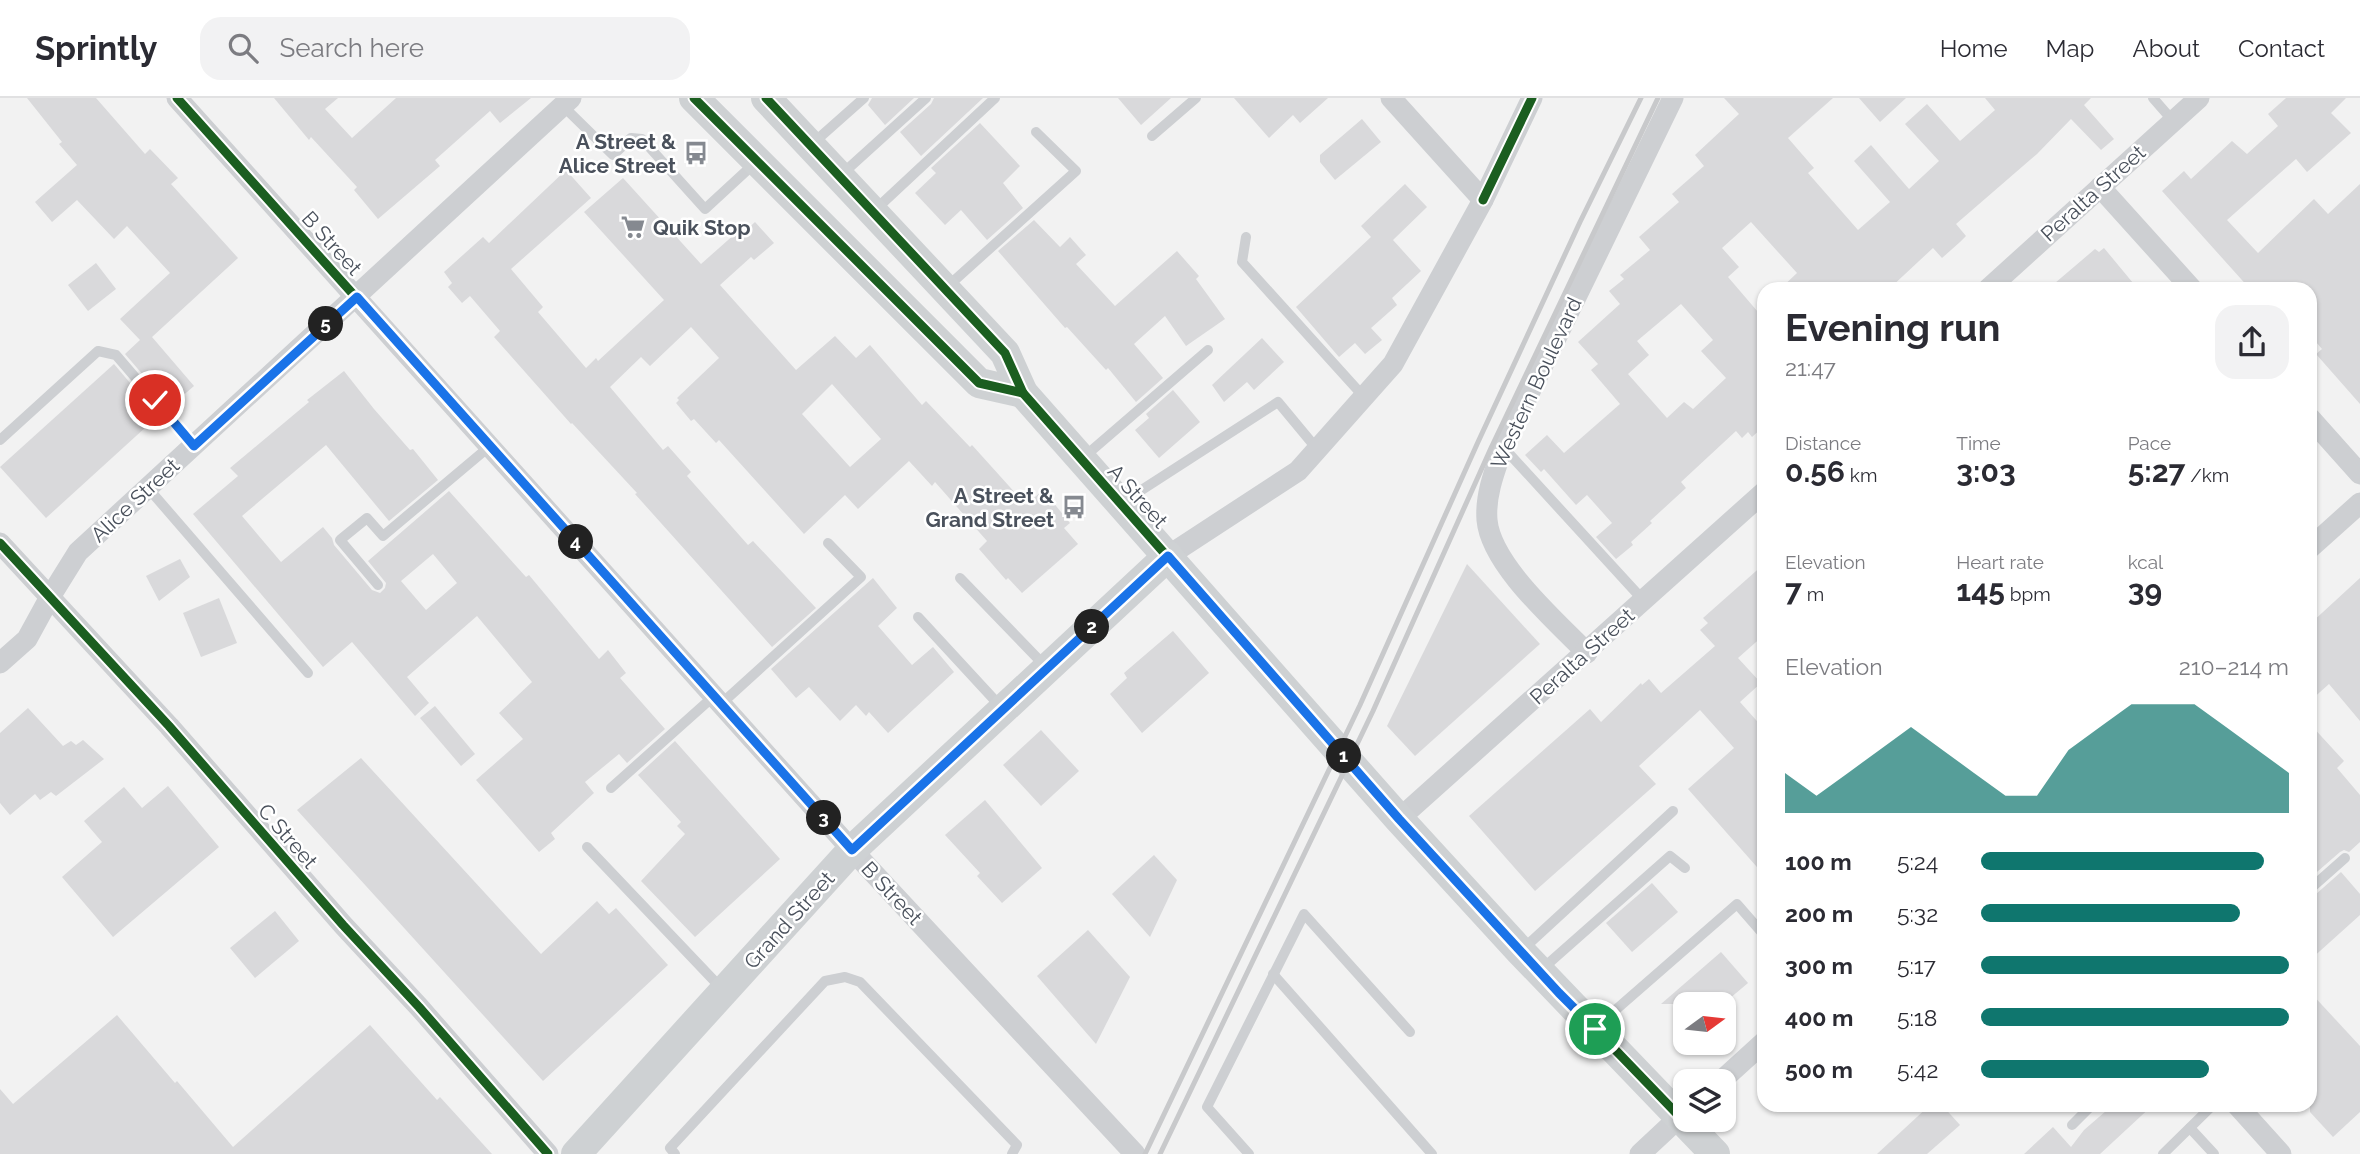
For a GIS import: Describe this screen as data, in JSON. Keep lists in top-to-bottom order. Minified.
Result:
{"streets":{"main road":["A Street","Grand Street"],"street":["Peralta Street","B Street","Western Boulevard","Alice Street","C Street"]},"crossings":[["Peralta Street","Western Boulevard"],["Peralta Street","A Street"],["B Street","Alice Street"],["B Street","Grand Street"],["A Street","Grand Street"],["Alice Street","C Street"]],"places":{"bus stop":["A Street & Alice Street","A Street & Grand Street"],"supermarket":["Quik Stop"]},"north":"right","page":{"header":"Sprintly","search":"Search here","nav":["Home","Map","About","Contact"],"heading":["Evening run","21:47"],"pins":["5","4","2","1","3"],"stats":[["Distance","0.56 km"],["Time","3:03"],["Pace","5:27 /km"],["Elevation","7 m"],["Heart rate","145 bpm"],["kcal","39"]],"chart":["Elevation","210–214 m"],"list":[{"name":"100 m","note":"5:24"},{"name":"200 m","note":"5:32"},{"name":"300 m","note":"5:17"},{"name":"400 m","note":"5:18"},{"name":"500 m","note":"5:42"}]}}
